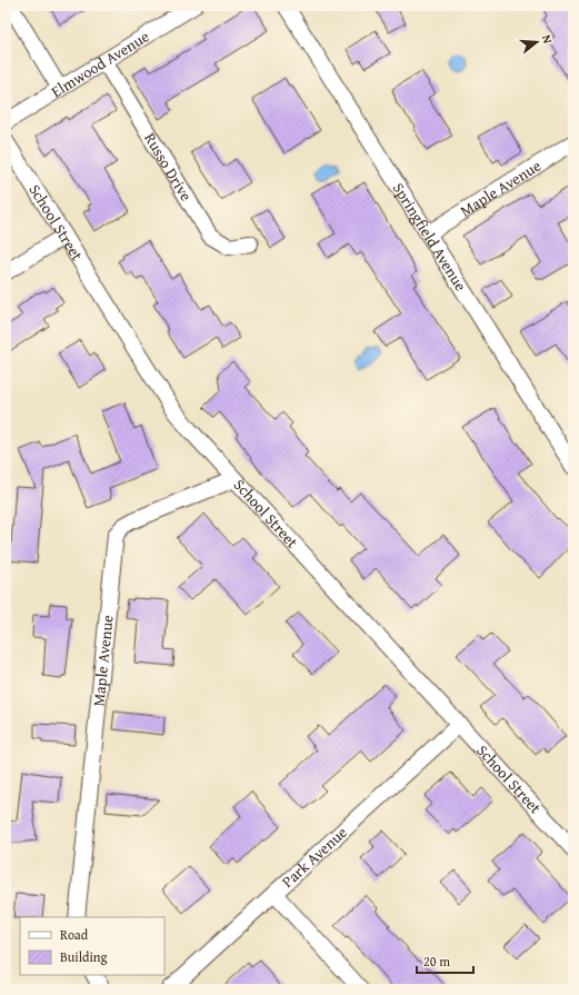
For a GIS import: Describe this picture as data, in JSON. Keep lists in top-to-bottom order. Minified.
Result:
{"streets":{"street":["Elmwood Avenue","Russo Drive","Maple Avenue","School Street","Springfield Avenue","Park Avenue"]},"crossings":[["Elmwood Avenue","Russo Drive"],["Maple Avenue","School Street"],["Maple Avenue","Springfield Avenue"],["School Street","Park Avenue"]],"legend":["Road","Building"],"scale_bar":"20 m","north":"right"}
